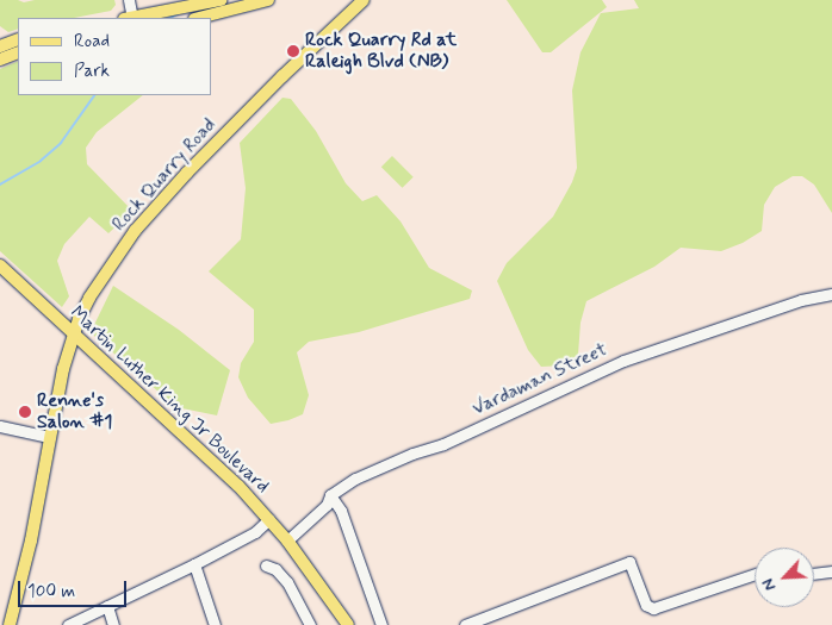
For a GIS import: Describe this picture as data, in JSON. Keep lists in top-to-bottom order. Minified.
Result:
{"streets":{"main road":["Rock Quarry Road","Martin Luther King Jr Boulevard"],"street":["Vardaman Street"]},"crossings":[["Rock Quarry Road","Martin Luther King Jr Boulevard"],["Vardaman Street","Martin Luther King Jr Boulevard"]],"places":["Rock Quarry Rd at Raleigh Blvd (NB)","Renne's Salon #1"],"legend":["Road","Park"],"scale_bar":"100 m","north":"bottom left"}
